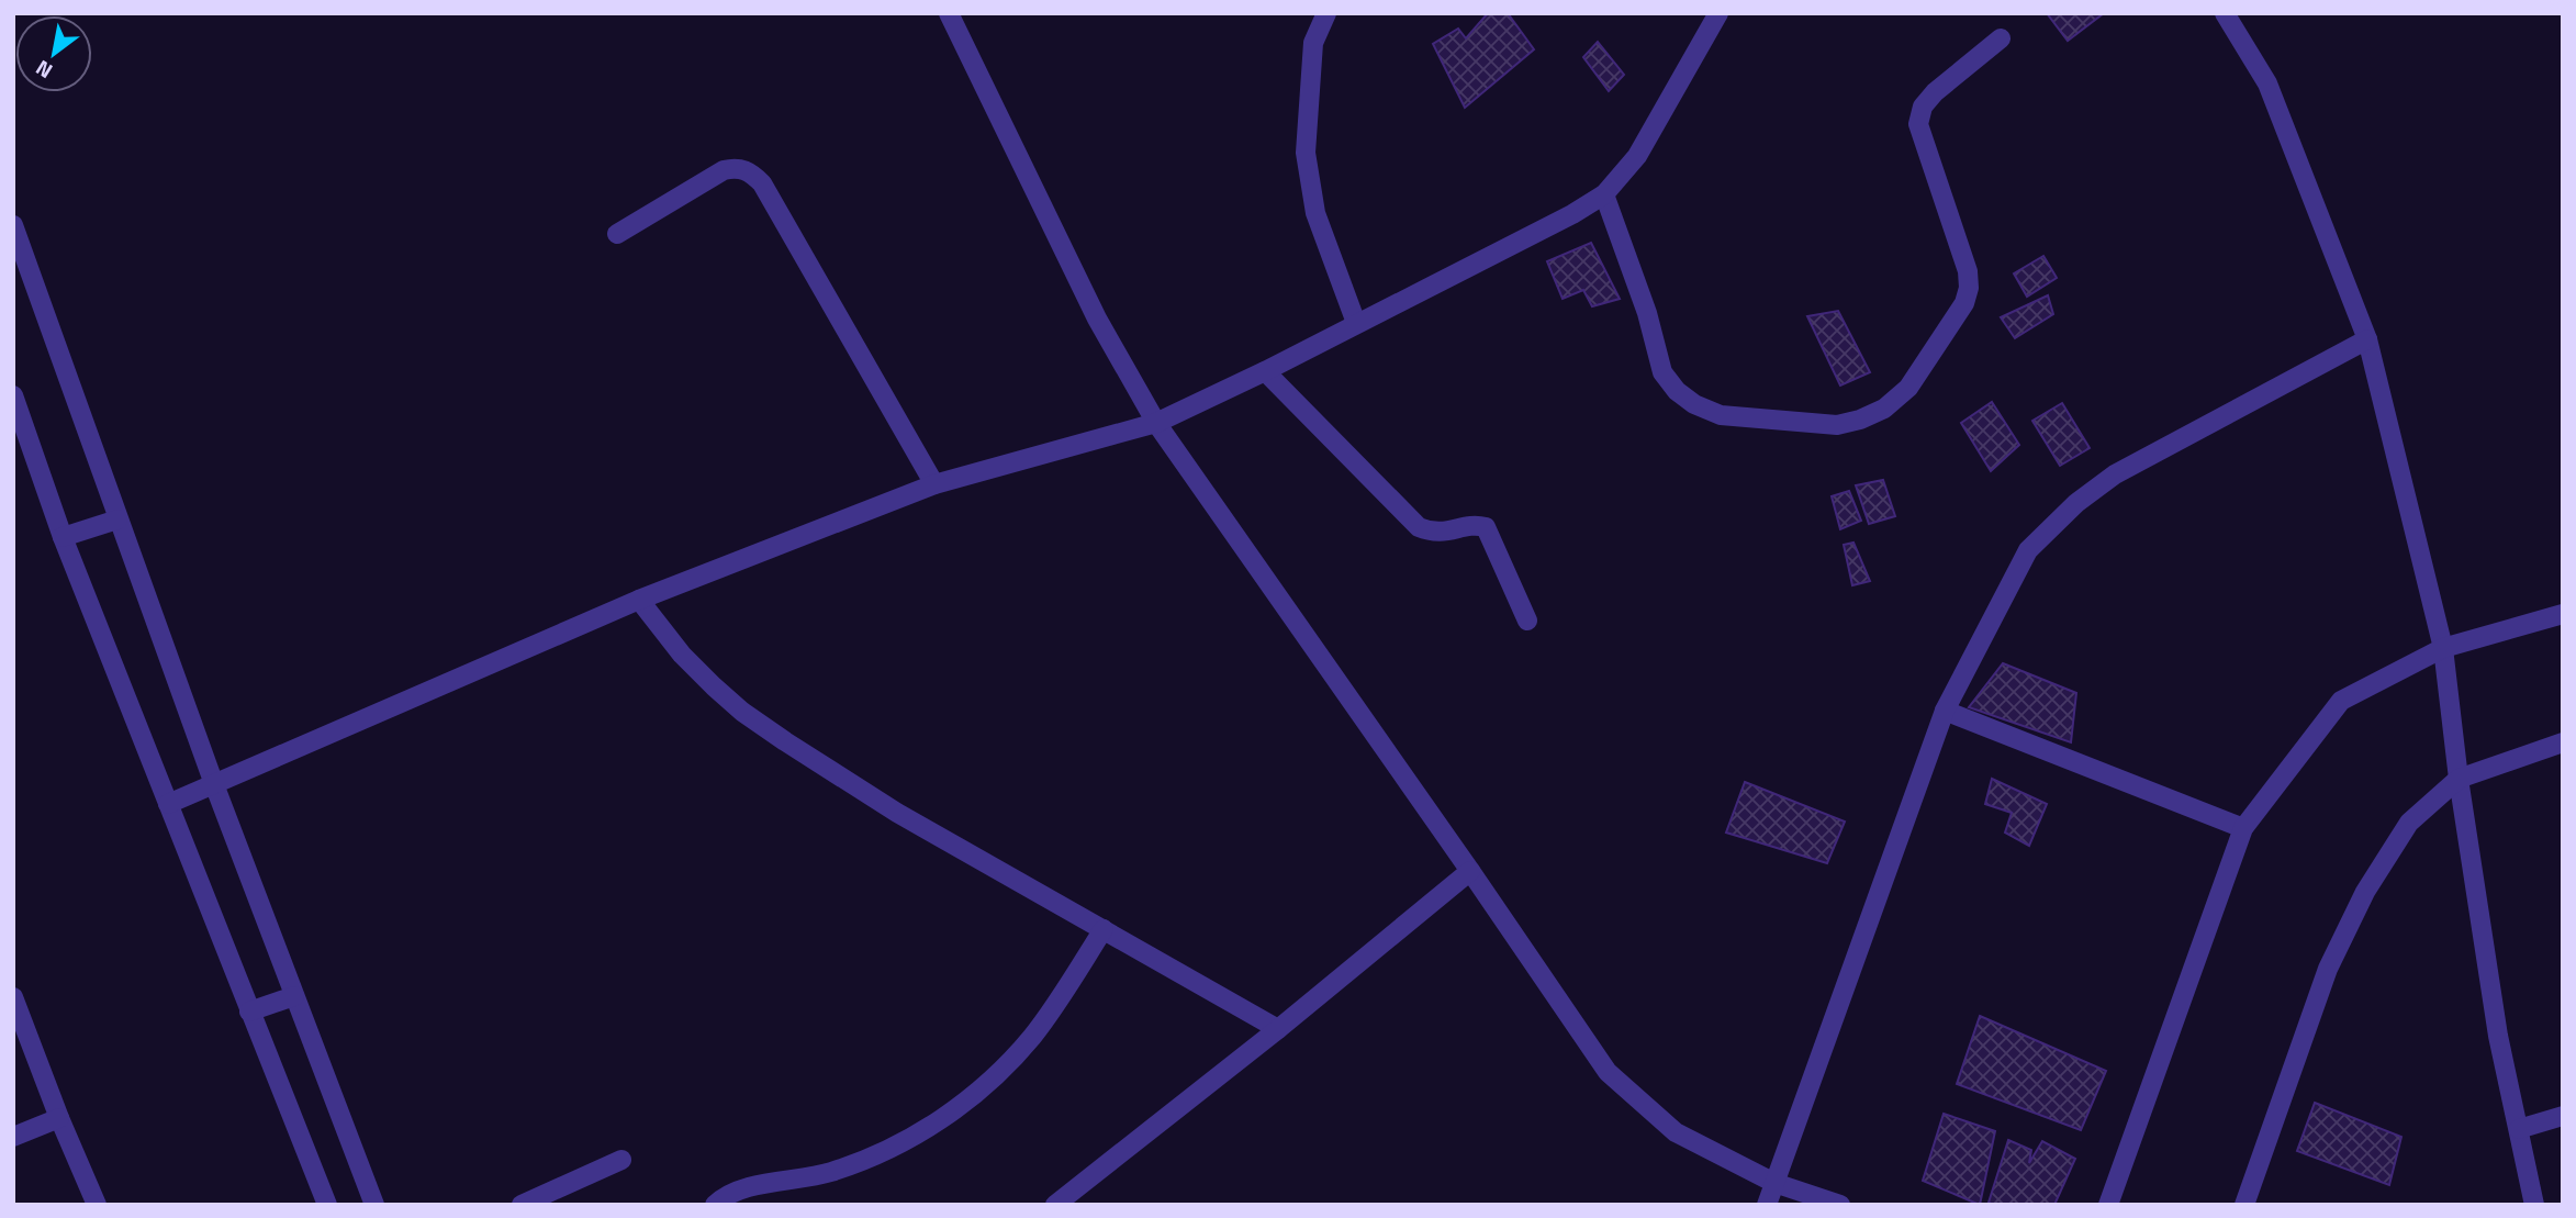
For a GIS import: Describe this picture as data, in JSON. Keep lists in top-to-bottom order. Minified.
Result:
{"north":"bottom left"}
